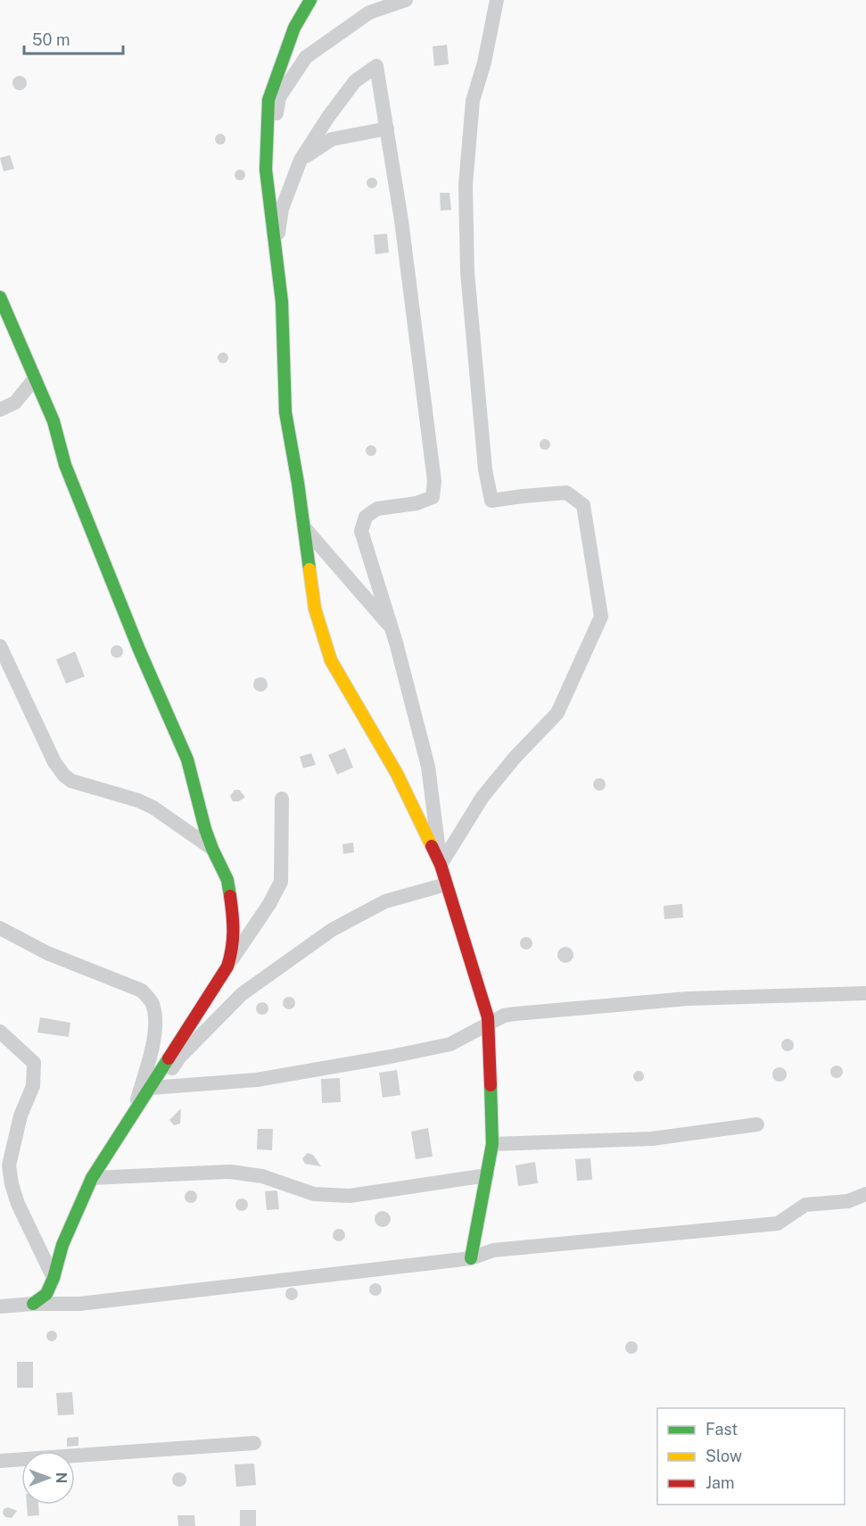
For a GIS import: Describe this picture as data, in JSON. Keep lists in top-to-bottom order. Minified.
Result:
{"legend":["Fast","Slow","Jam"],"scale_bar":"50 m","north":"right"}
